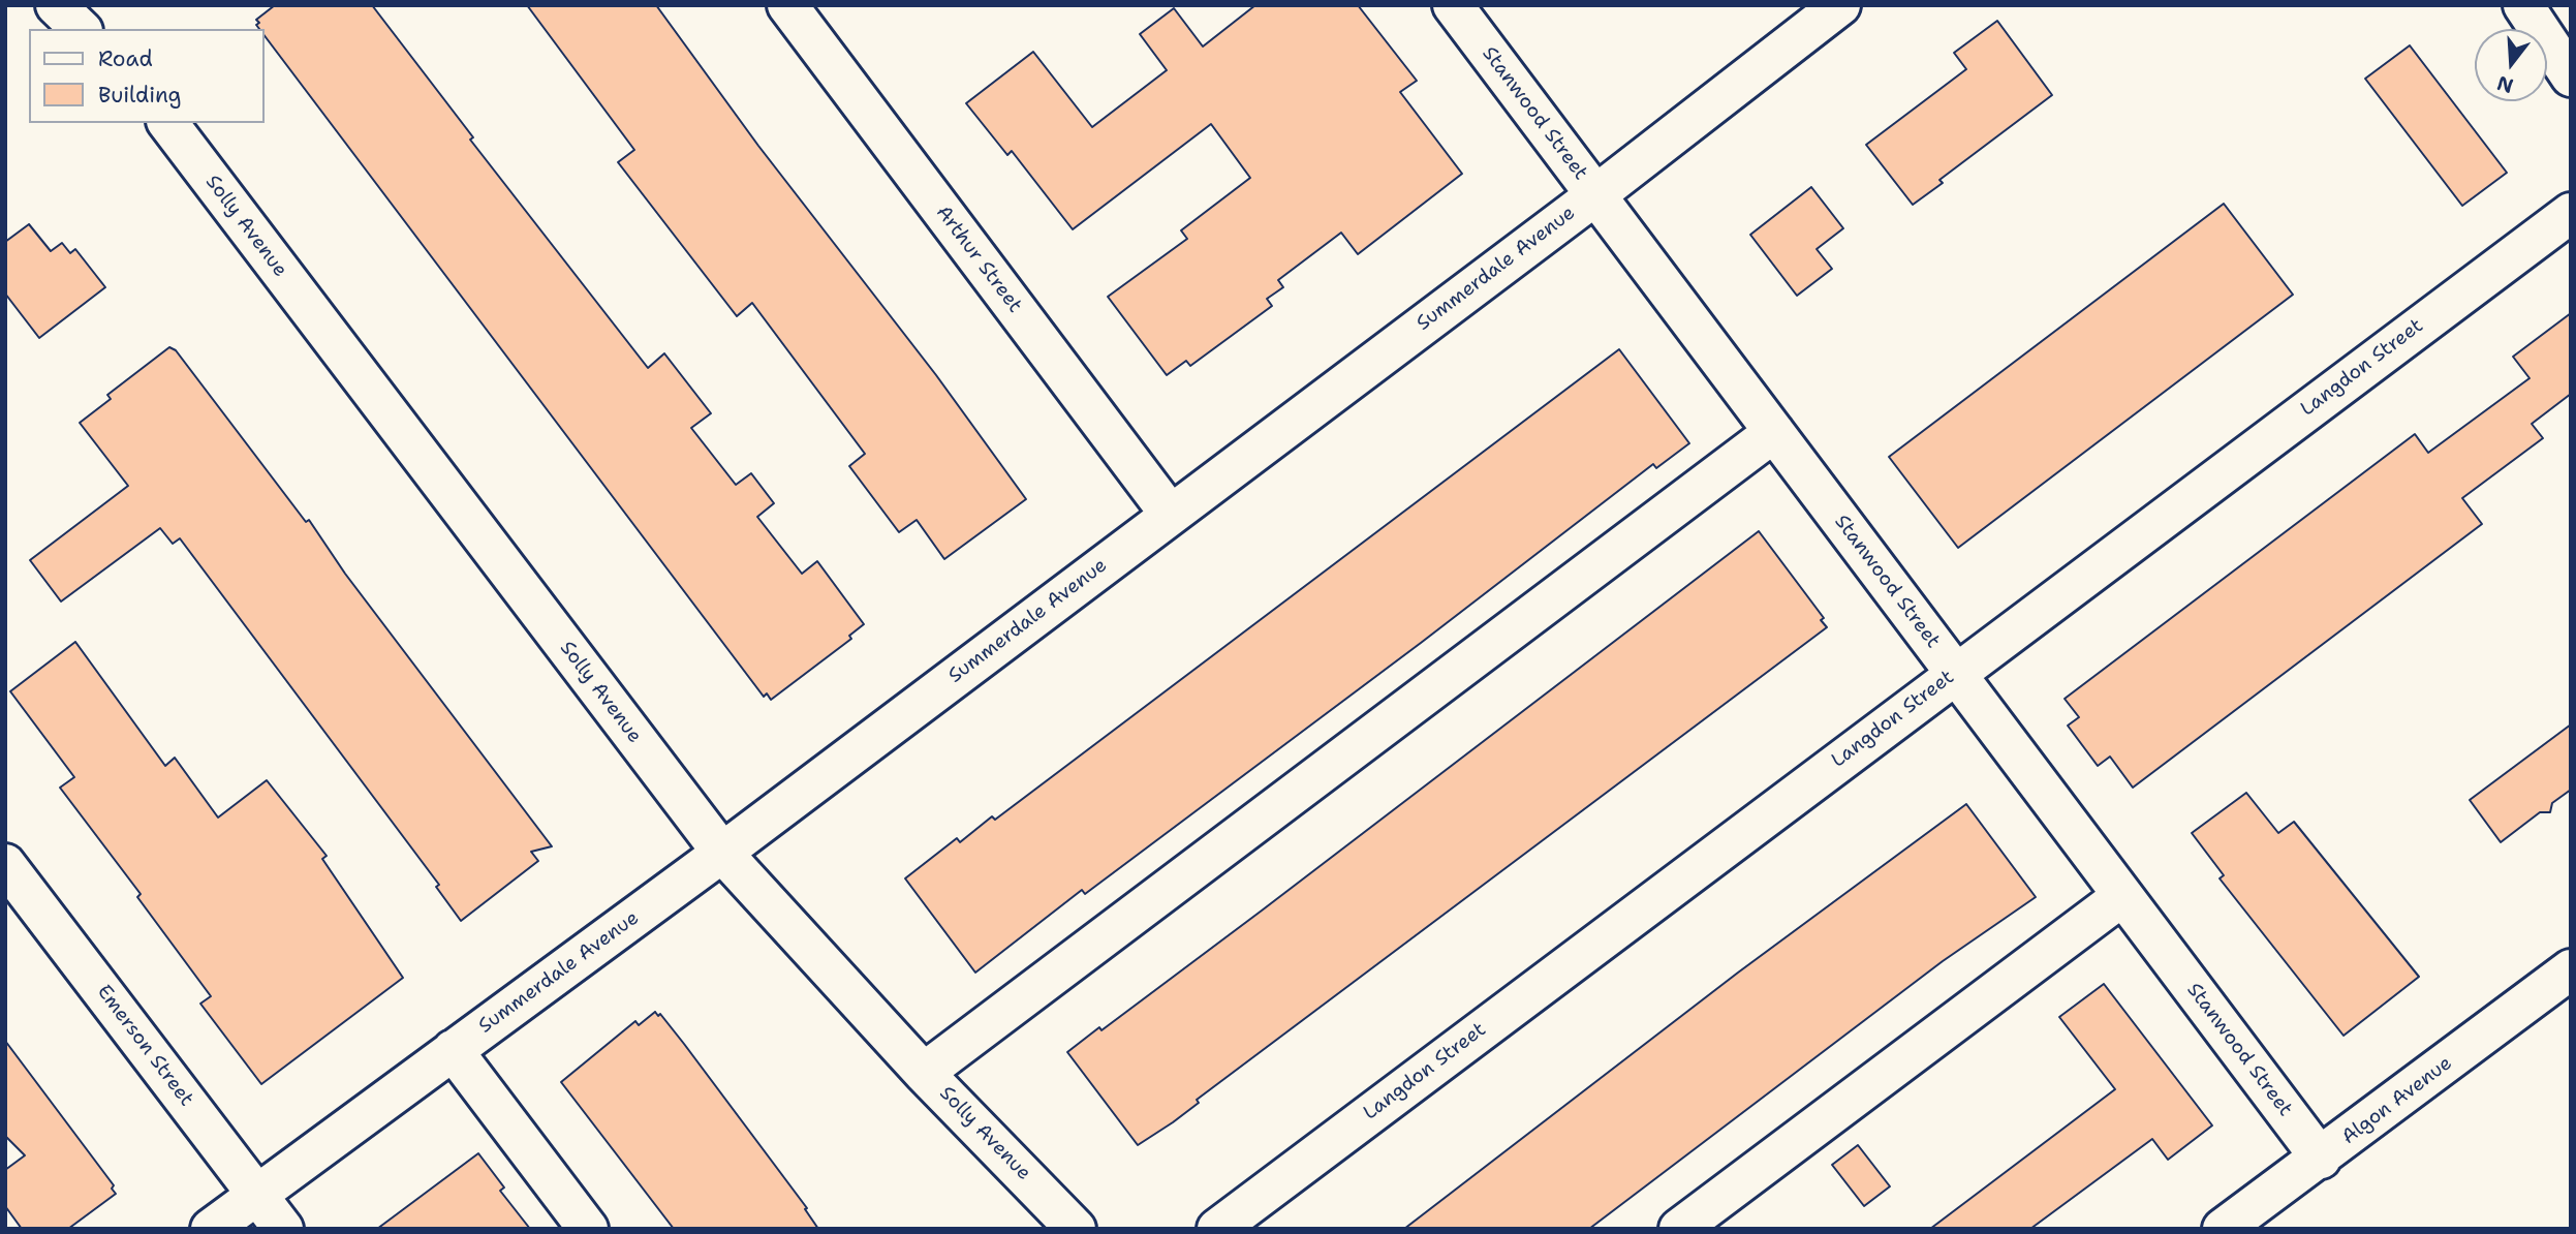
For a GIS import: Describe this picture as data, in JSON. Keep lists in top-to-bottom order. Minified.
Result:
{"streets":{"street":["Stanwood Street","Solly Avenue","Arthur Street","Summerdale Avenue","Langdon Street","Emerson Street","Algon Avenue"]},"crossings":[["Stanwood Street","Summerdale Avenue"],["Stanwood Street","Langdon Street"],["Stanwood Street","Algon Avenue"],["Solly Avenue","Summerdale Avenue"],["Arthur Street","Summerdale Avenue"],["Summerdale Avenue","Emerson Street"]],"legend":["Road","Building"],"north":"bottom"}
